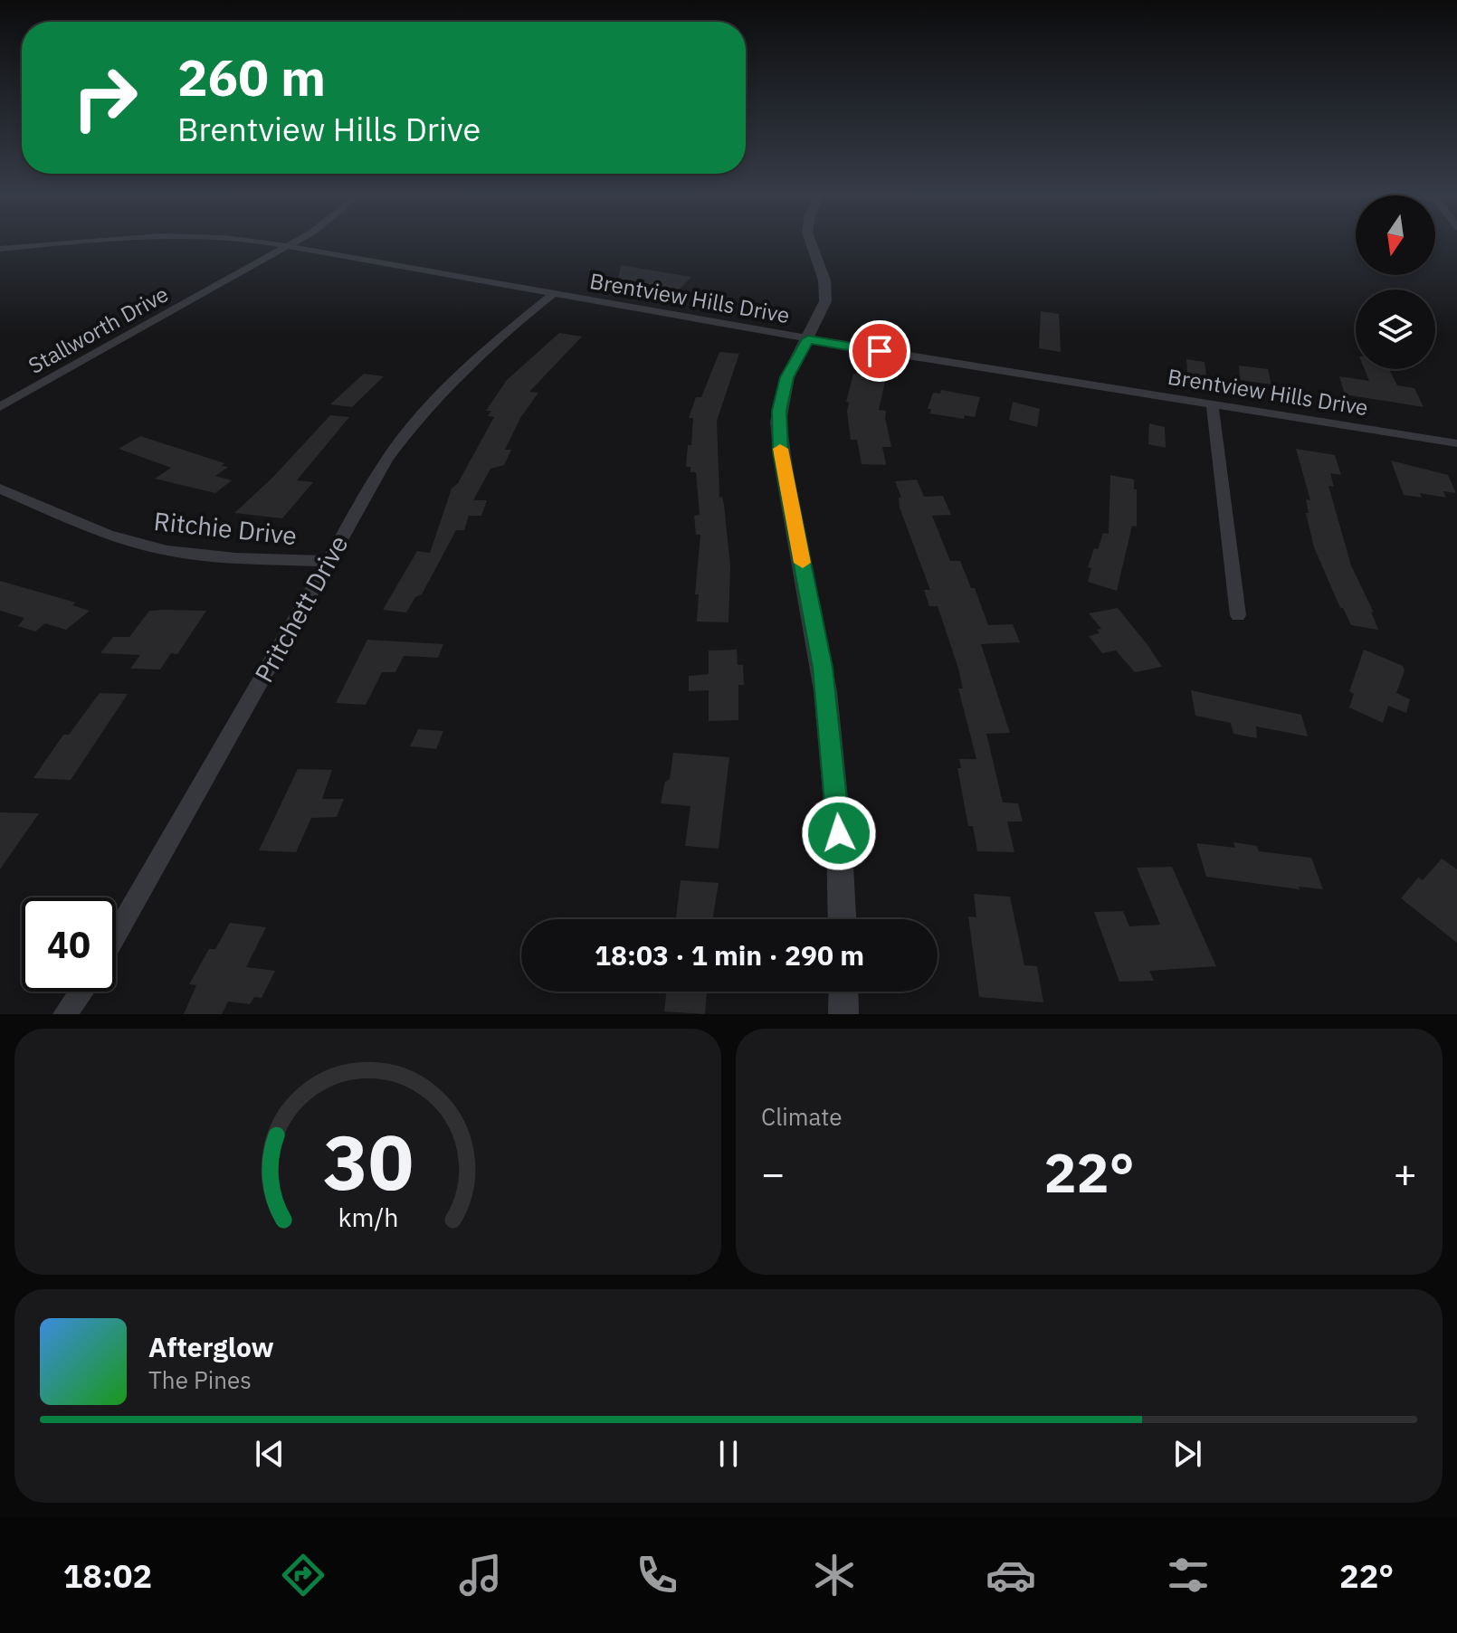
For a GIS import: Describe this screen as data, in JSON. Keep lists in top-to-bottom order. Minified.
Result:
{"streets":{"street":["Brentview Hills Drive","Stallworth Drive","Ritchie Drive","Pritchett Drive"]},"crossings":[["Brentview Hills Drive","Stallworth Drive"],["Brentview Hills Drive","Pritchett Drive"],["Ritchie Drive","Pritchett Drive"]],"north":"bottom","page":{"turn":["260 m","Brentview Hills Drive"],"limit":"40","trip":"18:03 · 1 min · 290 m","tile":"Climate","heat":["−","22°","+"],"song":["Afterglow","The Pines"],"tabs":["18:02","22°"],"gauge":["30","km/h"]}}
